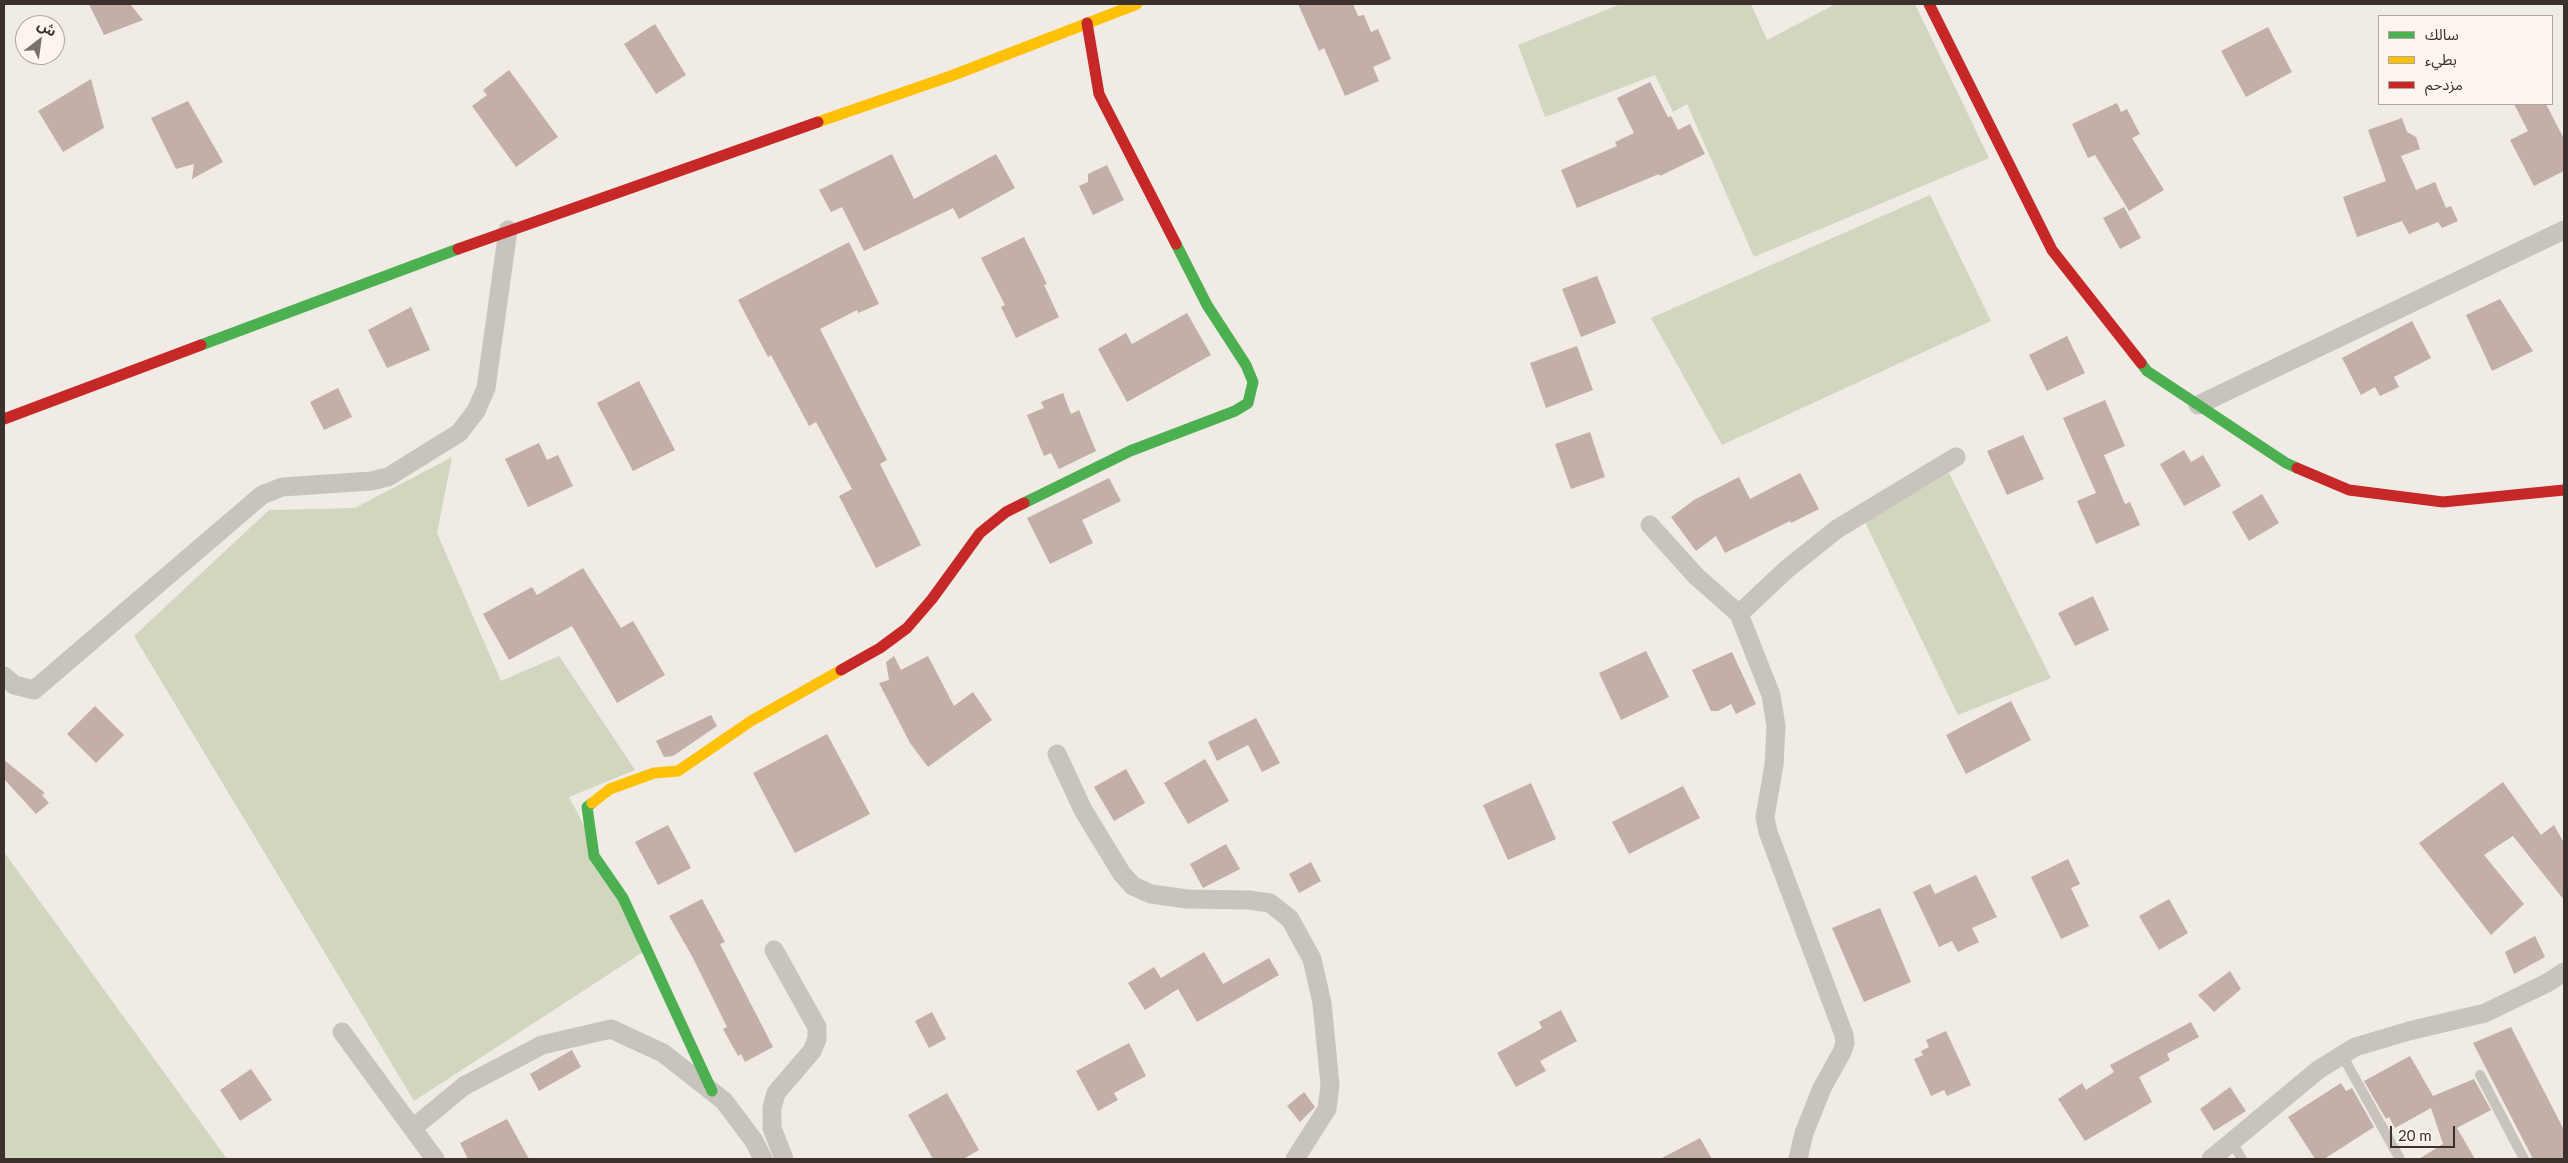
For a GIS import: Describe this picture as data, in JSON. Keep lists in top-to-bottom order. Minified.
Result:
{"legend":["سالك","بطيء","مزدحم"],"scale_bar":"20 m","north":"top right"}
